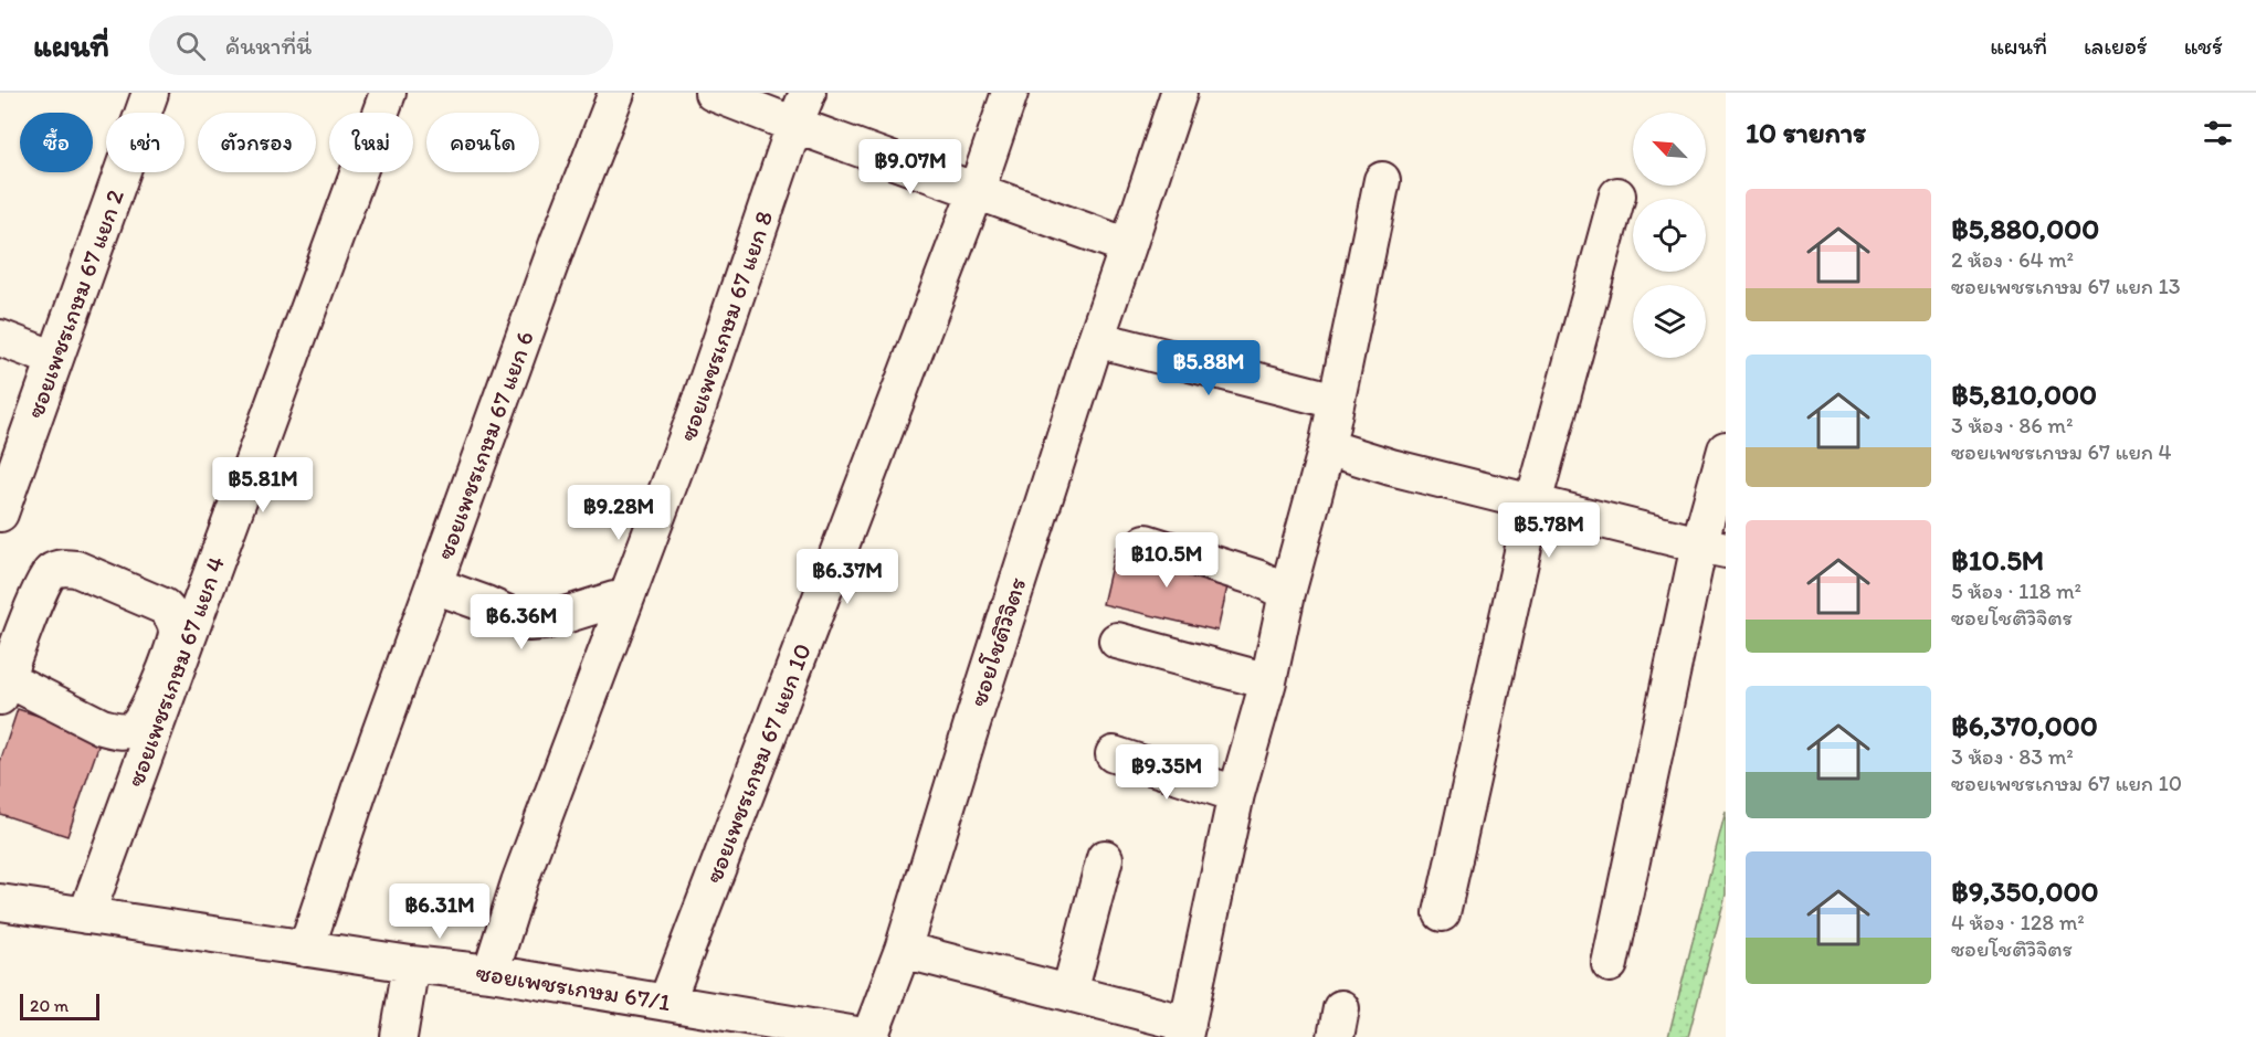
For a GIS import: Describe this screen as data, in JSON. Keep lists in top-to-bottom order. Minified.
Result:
{"streets":{"street":["ซอยเพชรเกษม 67 แยก 2","ซอยเพชรเกษม 67 แยก 8","ซอยเพชรเกษม 67 แยก 6","ซอยโชติวิจิตร","ซอยเพชรเกษม 67 แยก 4","ซอยเพชรเกษม 67 แยก 10","ซอยเพชรเกษม 67/1"]},"crossings":[["ซอยเพชรเกษม 67 แยก 8","ซอยเพชรเกษม 67/1"],["ซอยเพชรเกษม 67 แยก 6","ซอยเพชรเกษม 67/1"],["ซอยโชติวิจิตร","ซอยเพชรเกษม 67/1"],["ซอยเพชรเกษม 67 แยก 4","ซอยเพชรเกษม 67/1"],["ซอยเพชรเกษม 67 แยก 10","ซอยเพชรเกษม 67/1"]],"scale_bar":"20 m","north":"top left","page":{"header":"แผนที่","search":"ค้นหาที่นี่","nav":["แผนที่","เลเยอร์","แชร์"],"heading":"10 รายการ","chip":["ซื้อ","เช่า","ตัวกรอง","ใหม่","คอนโด"],"price":["฿9.07M","฿5.88M","฿5.81M","฿9.28M","฿5.78M","฿10.5M","฿6.37M","฿6.36M","฿9.35M","฿6.31M"],"list":[{"name":"฿5,880,000","note":"2 ห้อง · 64 m² · ซอยเพชรเกษม 67 แยก 13"},{"name":"฿5,810,000","note":"3 ห้อง · 86 m² · ซอยเพชรเกษม 67 แยก 4"},{"name":"฿10.5M","note":"5 ห้อง · 118 m² · ซอยโชติวิจิตร"},{"name":"฿6,370,000","note":"3 ห้อง · 83 m² · ซอยเพชรเกษม 67 แยก 10"},{"name":"฿9,350,000","note":"4 ห้อง · 128 m² · ซอยโชติวิจิตร"}],"scale":"20 m"}}
